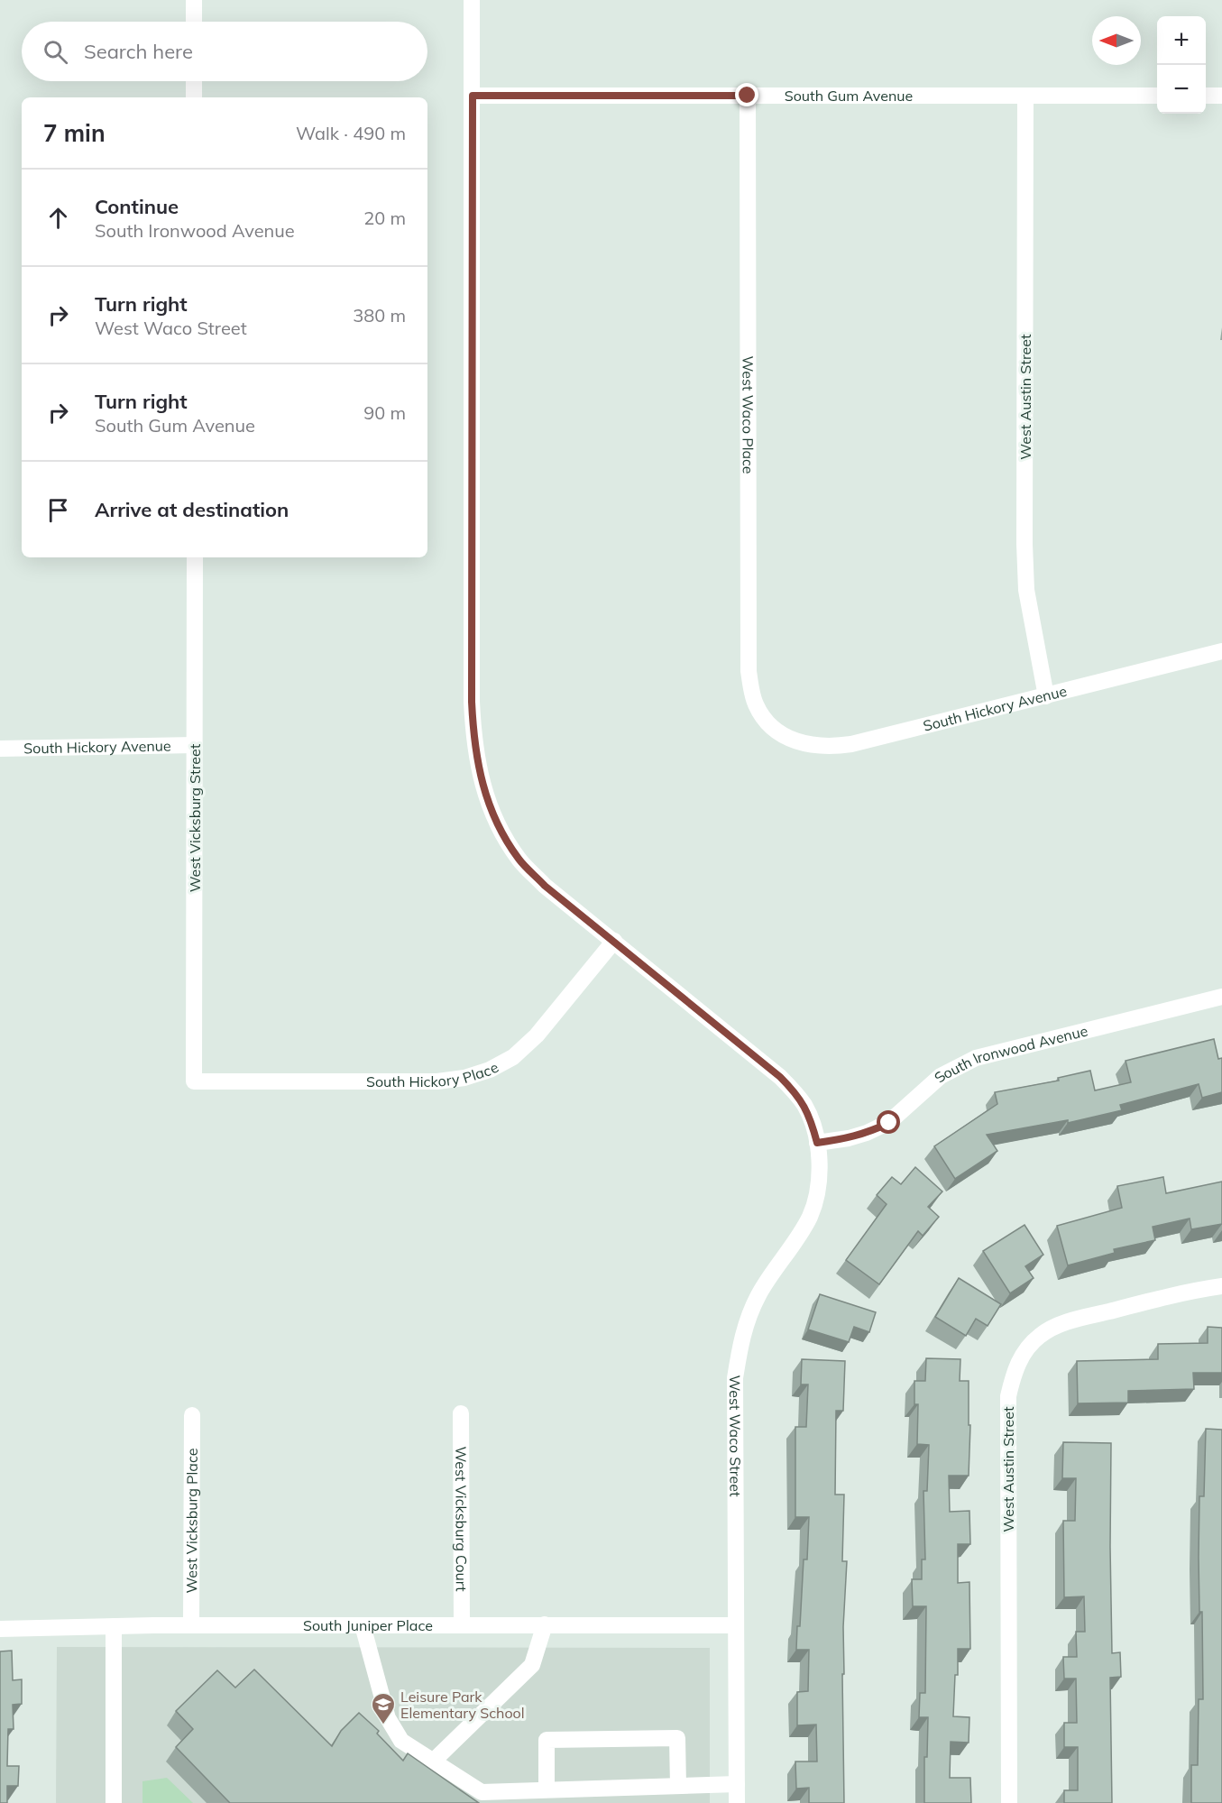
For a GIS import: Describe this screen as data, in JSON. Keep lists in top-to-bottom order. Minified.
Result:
{"streets":{"street":["South Gum Avenue","West Austin Street","West Waco Place","South Hickory Avenue","West Vicksburg Street","South Ironwood Avenue","South Hickory Place","West Waco Street","West Vicksburg Court","West Vicksburg Place","South Juniper Place"]},"crossings":[["South Gum Avenue","West Austin Street"],["South Gum Avenue","West Waco Place"],["South Gum Avenue","West Waco Street"],["West Austin Street","South Hickory Avenue"],["West Waco Place","South Hickory Avenue"],["South Hickory Avenue","West Vicksburg Street"],["West Vicksburg Street","South Hickory Place"],["South Ironwood Avenue","West Waco Street"],["South Hickory Place","West Waco Street"],["West Waco Street","South Juniper Place"],["West Vicksburg Court","South Juniper Place"],["West Vicksburg Place","South Juniper Place"]],"places":{"school or university":["Leisure Park Elementary School"]},"north":"left","page":{"map_buttons":["+","−"],"search":"Search here","heading":["7 min","Walk · 490 m"],"list":[["Continue","South Ironwood Avenue","20 m"],["Turn right","West Waco Street","380 m"],["Turn right","South Gum Avenue","90 m"],"Arrive at destination"]}}
